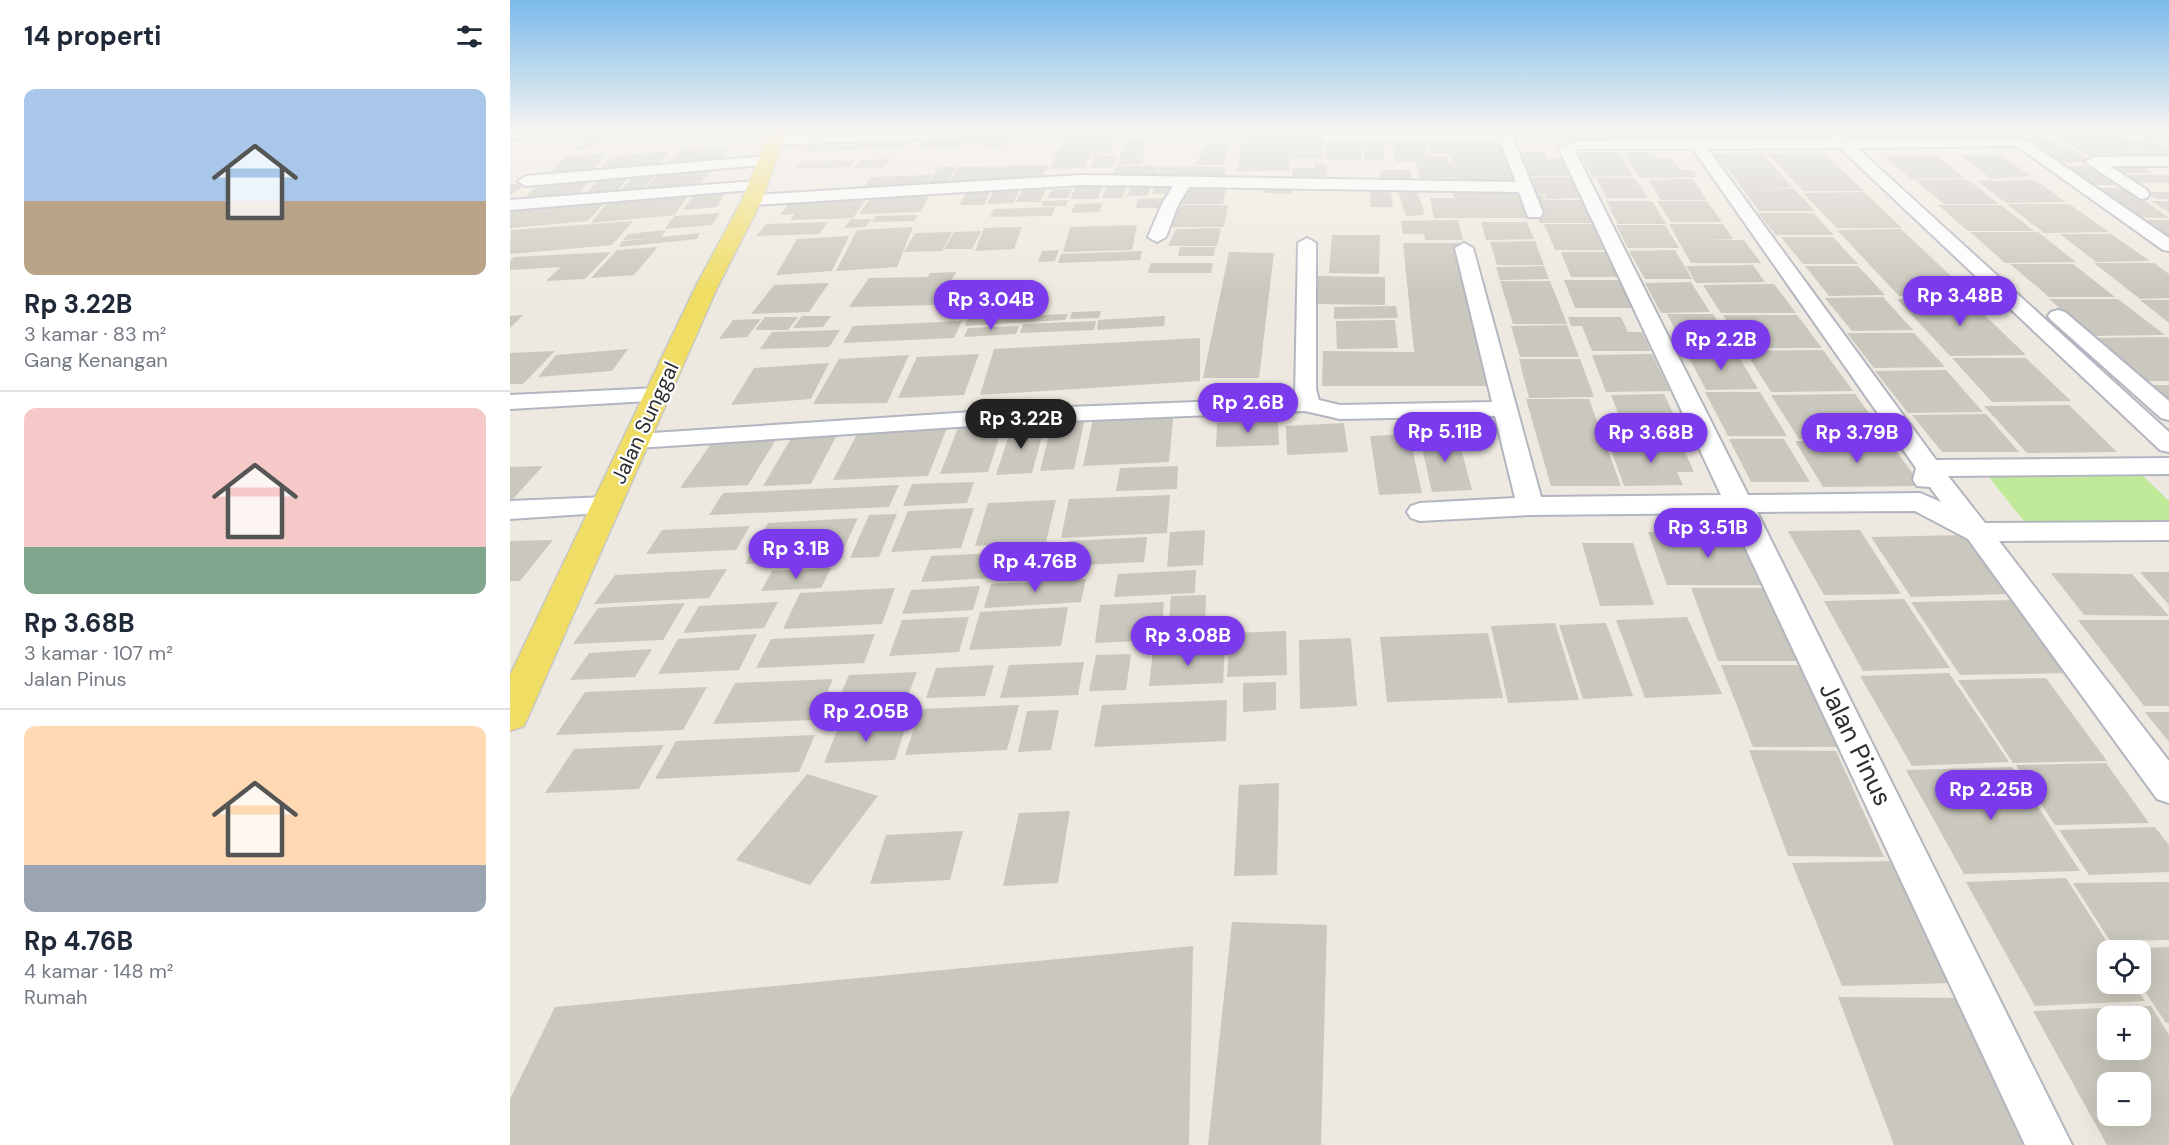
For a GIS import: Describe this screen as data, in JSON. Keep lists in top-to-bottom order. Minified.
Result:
{"streets":{"main road":["Jalan Sunggal"],"street":["Jalan Pinus"]},"page":{"heading":"14 properti","list":[{"name":"Rp 3.22B","note":"3 kamar · 83 m² · Gang Kenangan"},{"name":"Rp 3.68B","note":"3 kamar · 107 m² · Jalan Pinus"},{"name":"Rp 4.76B","note":"4 kamar · 148 m² · Rumah"}],"price":["Rp 3.48B","Rp 3.04B","Rp 2.2B","Rp 2.6B","Rp 3.22B","Rp 5.11B","Rp 3.68B","Rp 3.79B","Rp 3.51B","Rp 3.1B","Rp 4.76B","Rp 3.08B","Rp 2.05B","Rp 2.25B"],"map_buttons":["+","−"]}}
